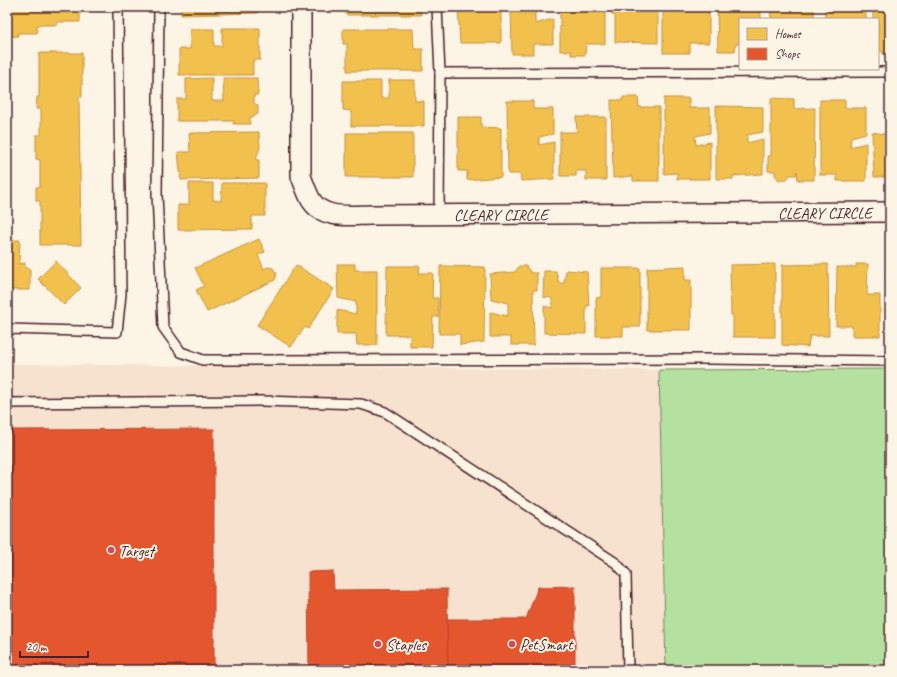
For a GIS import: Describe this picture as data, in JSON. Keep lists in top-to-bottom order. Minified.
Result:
{"streets":{"street":["CLEARY CIRCLE"]},"places":["Target","Staples","PetSmart"],"legend":["Homes","Shops"],"scale_bar":"20 m"}
